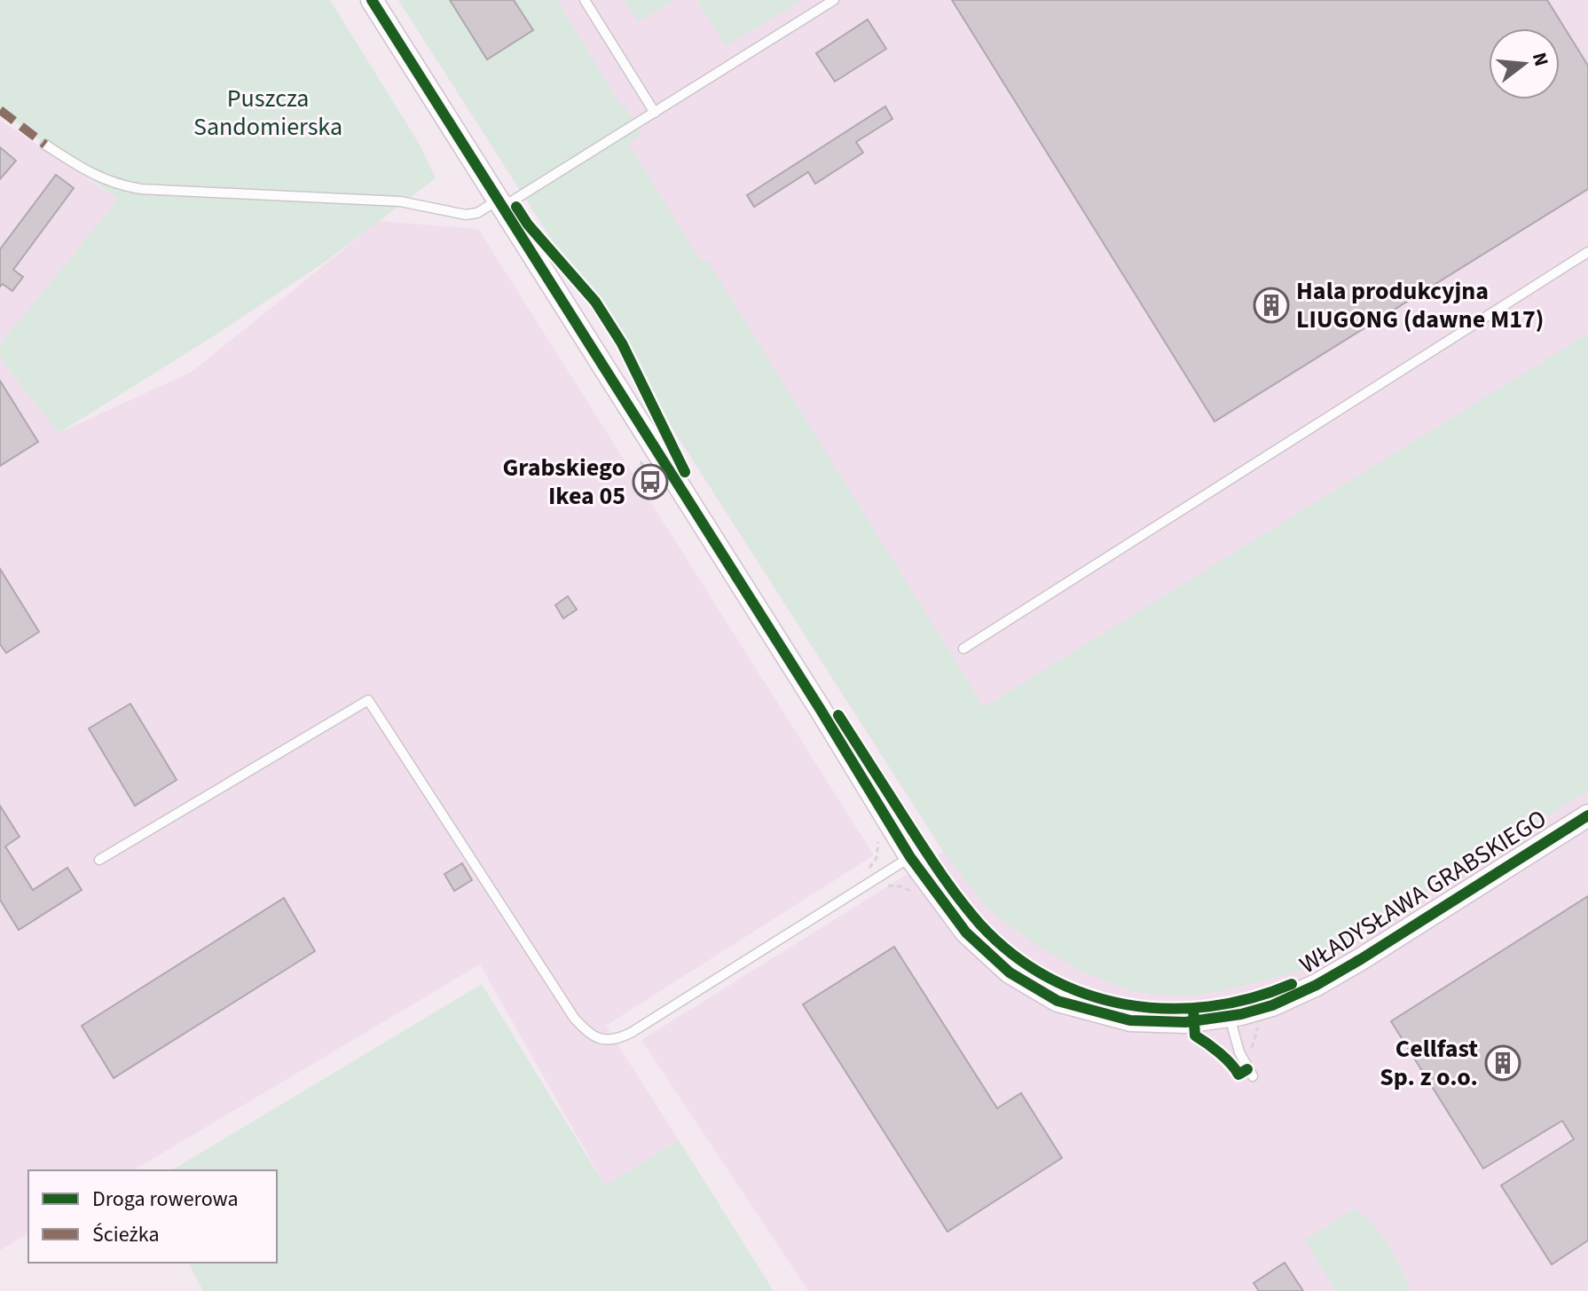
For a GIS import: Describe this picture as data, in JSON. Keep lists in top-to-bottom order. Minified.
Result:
{"streets":{"street":["WŁADYSŁAWA GRABSKIEGO"]},"parks":["Puszcza Sandomierska"],"places":{"building":["Hala produkcyjna LIUGONG (dawne M17)","Cellfast Sp. z o.o."],"bus stop":["Grabskiego Ikea 05"]},"legend":["Droga rowerowa","Ścieżka"],"north":"right"}
